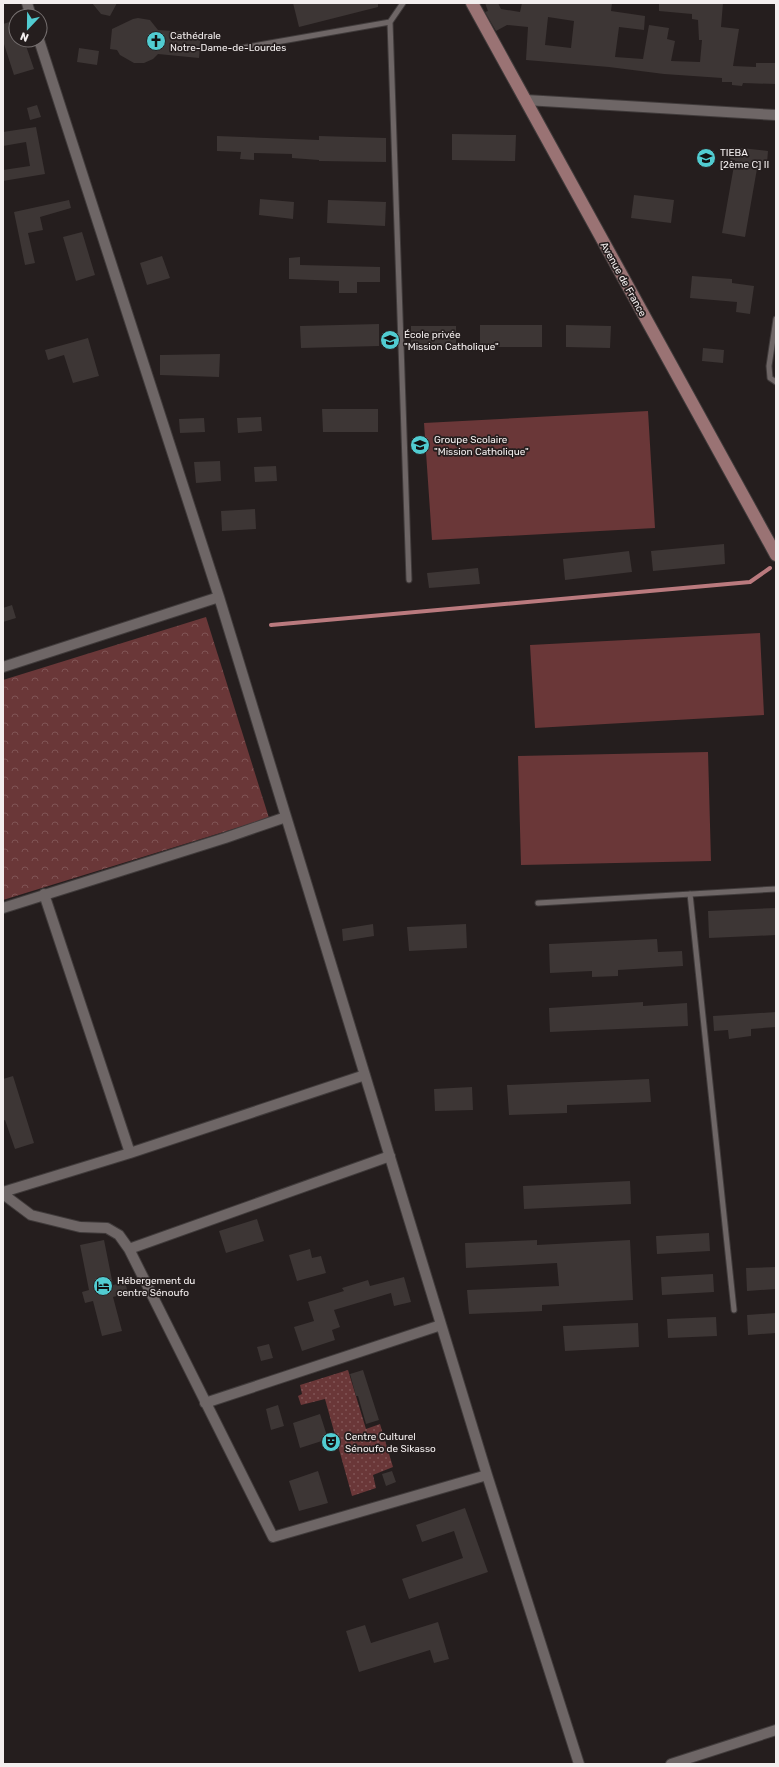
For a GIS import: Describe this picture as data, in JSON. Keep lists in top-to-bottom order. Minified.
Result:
{"streets":{"main road":["Avenue de France"]},"places":{"church":["Cathédrale Notre-Dame-de-Lourdes"],"school or university":["TIEBA [2ème C] II","École privée \"Mission Catholique\"","Groupe Scolaire \"Mission Catholique\""],"hotel":["Hébergement du centre Sénoufo"],"theatre":["Centre Culturel Sénoufo de Sikasso"]},"north":"bottom"}
